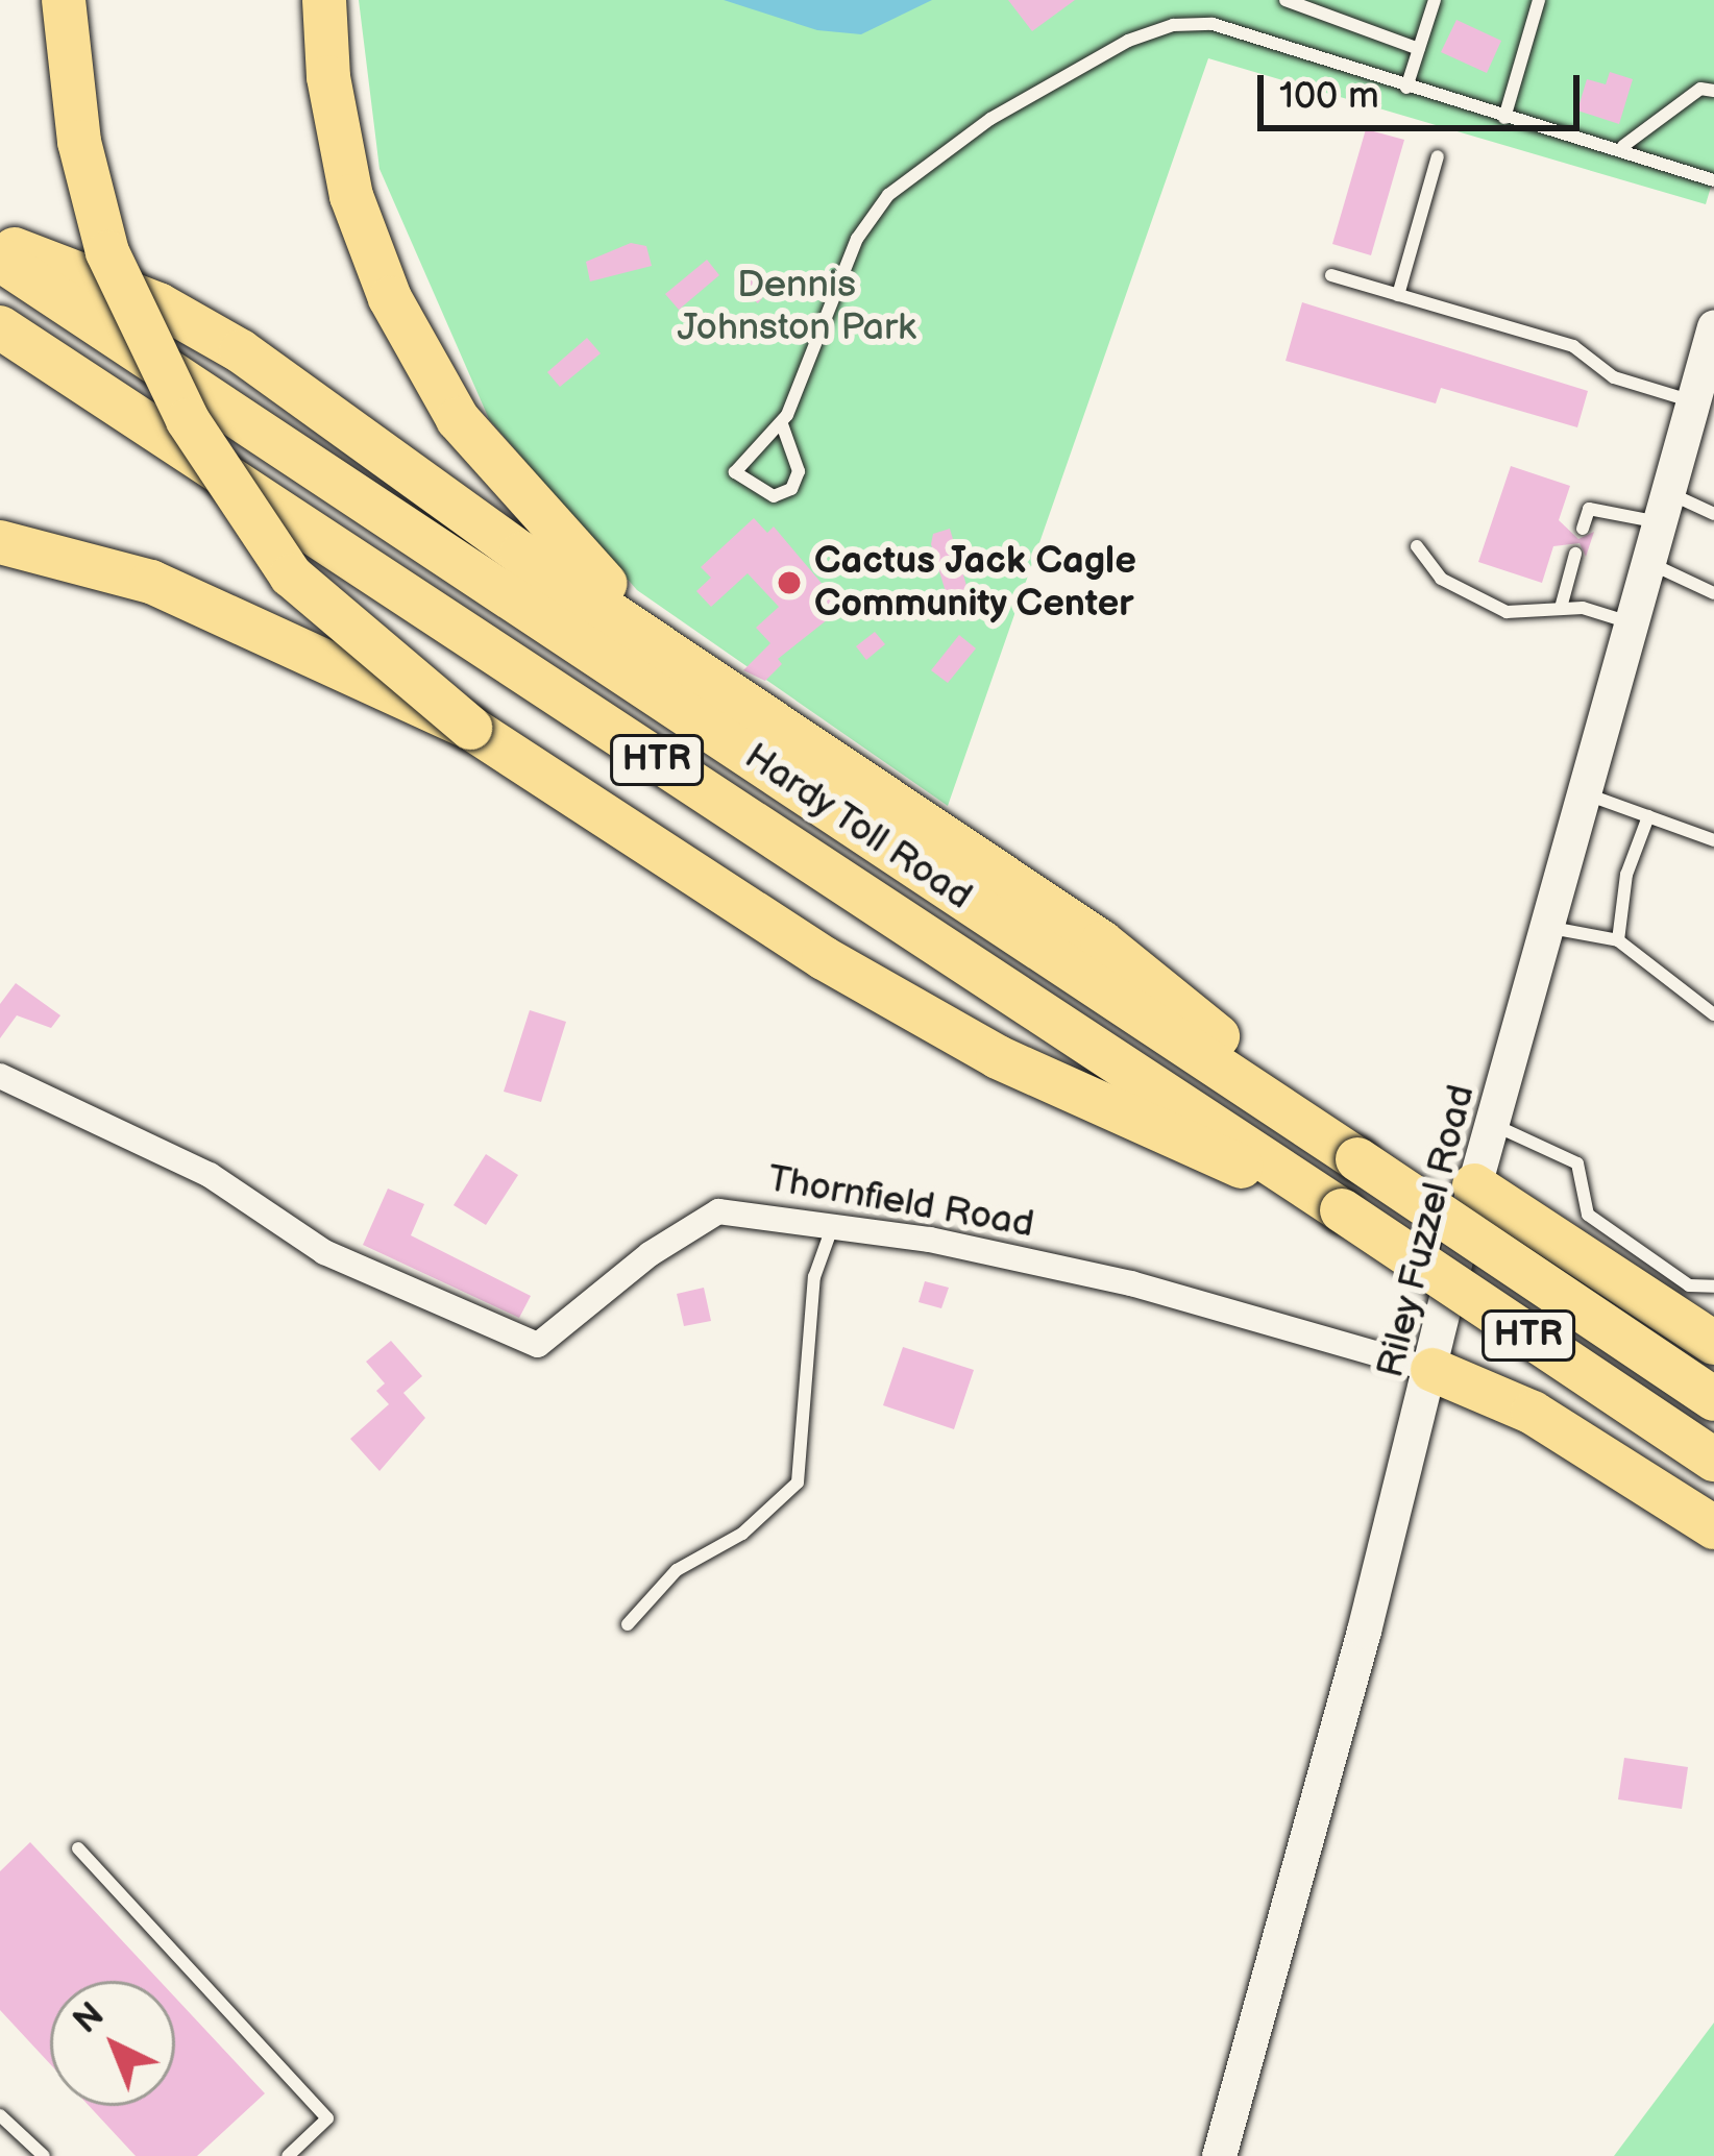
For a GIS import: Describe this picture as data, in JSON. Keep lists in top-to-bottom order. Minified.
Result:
{"streets":{"highway":["HTR","Hardy Toll Road"],"main road":["Riley Fuzzel Road"],"street":["Thornfield Road"]},"crossings":[["Thornfield Road","Riley Fuzzel Road"]],"parks":["Dennis Johnston Park"],"places":["Cactus Jack Cagle Community Center"],"scale_bar":"100 m","north":"top left"}
